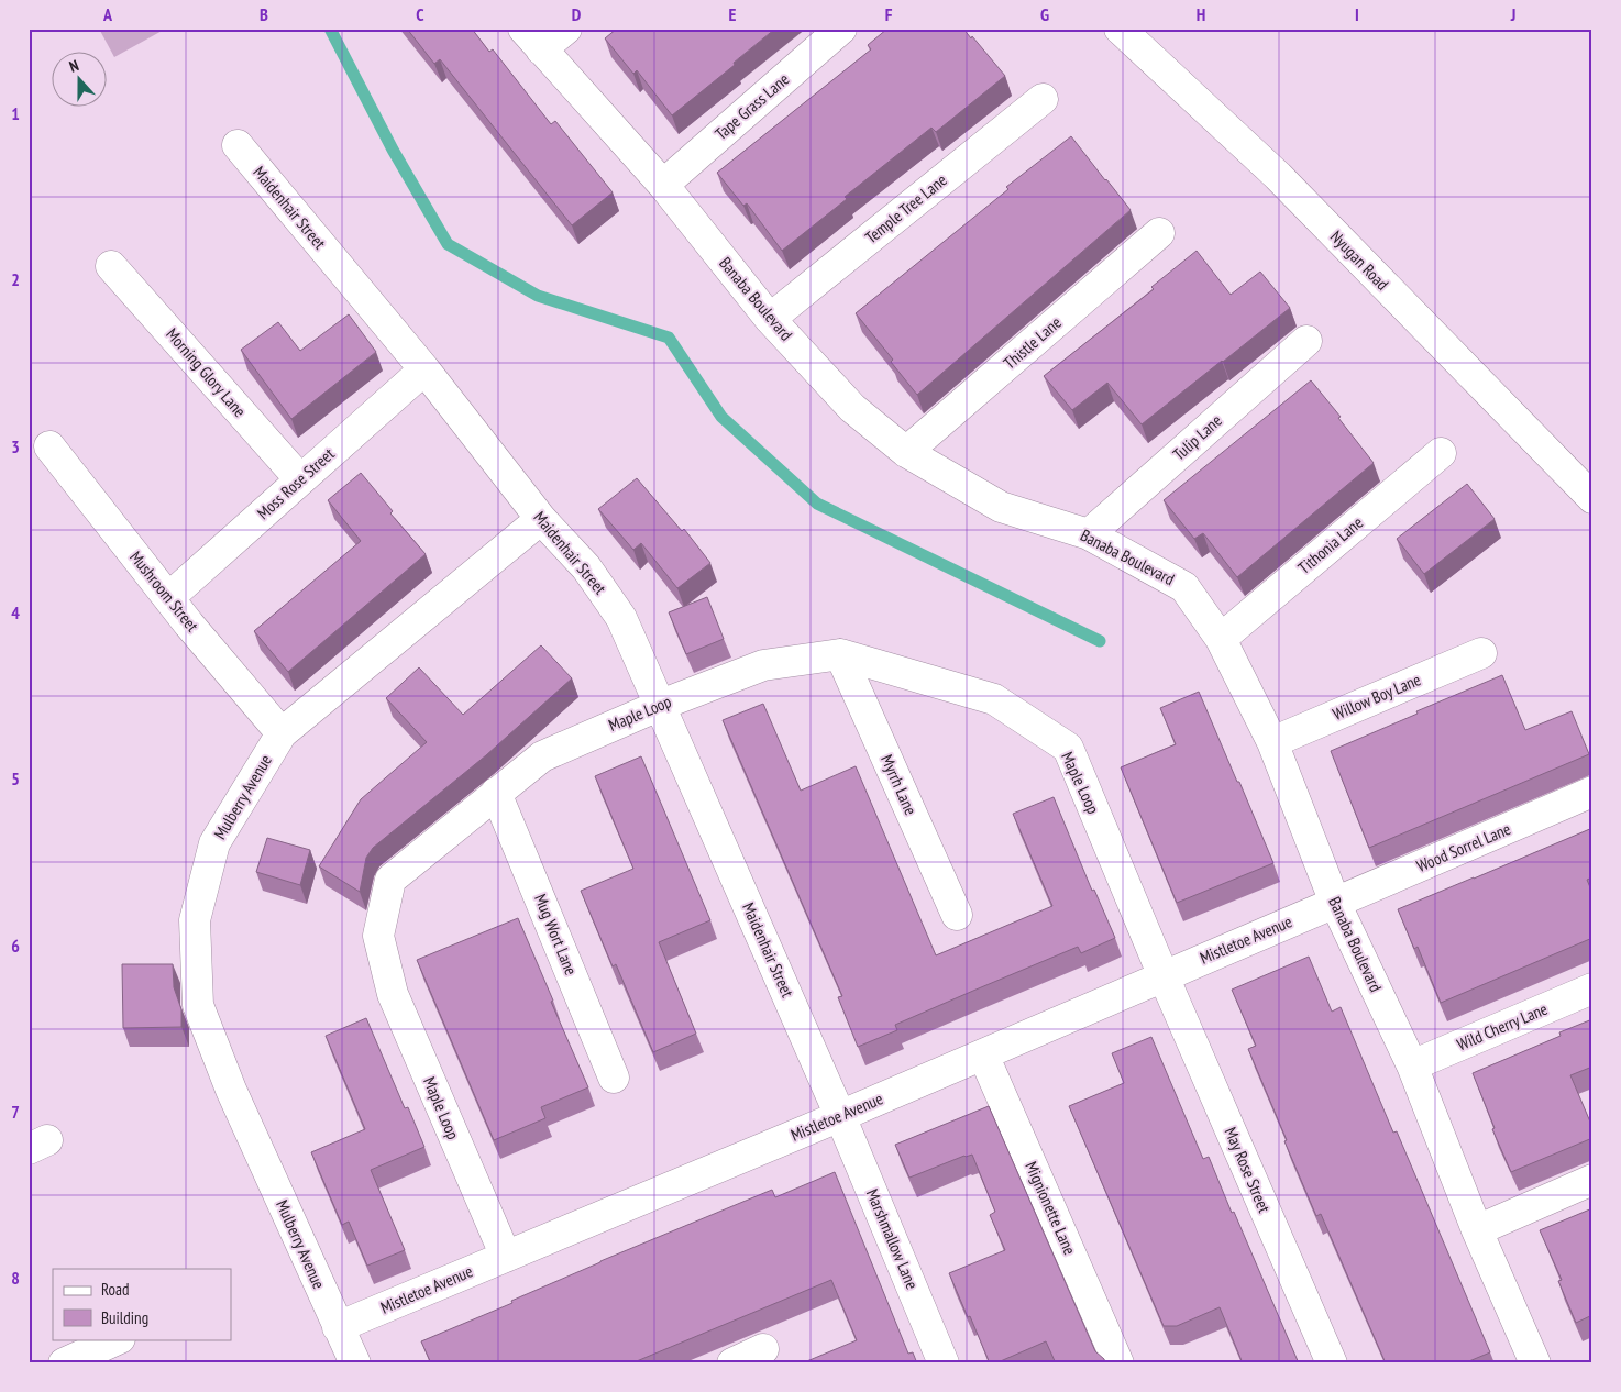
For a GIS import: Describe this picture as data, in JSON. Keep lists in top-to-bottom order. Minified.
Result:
{"streets":{"street":["Tape Grass Lane","Maidenhair Street","Temple Tree Lane","Nyugan Road","Banaba Boulevard","Thistle Lane","Morning Glory Lane","Tulip Lane","Moss Rose Street","Tithonia Lane","Mushroom Street","Willow Boy Lane","Maple Loop","Myrrh Lane","Mulberry Avenue","Wood Sorrel Lane","Mug Wort Lane","Mistletoe Avenue","Wild Cherry Lane","May Rose Street","Mignionette Lane","Marshmallow Lane"]},"crossings":[["Tape Grass Lane","Banaba Boulevard"],["Maidenhair Street","Moss Rose Street"],["Maidenhair Street","Maple Loop"],["Maidenhair Street","Mulberry Avenue"],["Maidenhair Street","Mistletoe Avenue"],["Maidenhair Street","Marshmallow Lane"],["Temple Tree Lane","Banaba Boulevard"],["Banaba Boulevard","Thistle Lane"],["Banaba Boulevard","Tulip Lane"],["Banaba Boulevard","Tithonia Lane"],["Banaba Boulevard","Willow Boy Lane"],["Banaba Boulevard","Wood Sorrel Lane"],["Banaba Boulevard","Mistletoe Avenue"],["Banaba Boulevard","Wild Cherry Lane"],["Morning Glory Lane","Moss Rose Street"],["Moss Rose Street","Mushroom Street"],["Mushroom Street","Mulberry Avenue"],["Maple Loop","Myrrh Lane"],["Maple Loop","Mug Wort Lane"],["Maple Loop","Mistletoe Avenue"],["Maple Loop","May Rose Street"],["Mulberry Avenue","Mistletoe Avenue"],["Wood Sorrel Lane","Mistletoe Avenue"],["Mistletoe Avenue","May Rose Street"],["Mistletoe Avenue","Mignionette Lane"],["Mistletoe Avenue","Marshmallow Lane"]],"legend":["Road","Building"],"north":"top","grid":{"columns":["A","B","C","D","E","F","G","H","I","J"],"rows":["1","2","3","4","5","6","7","8"]}}
